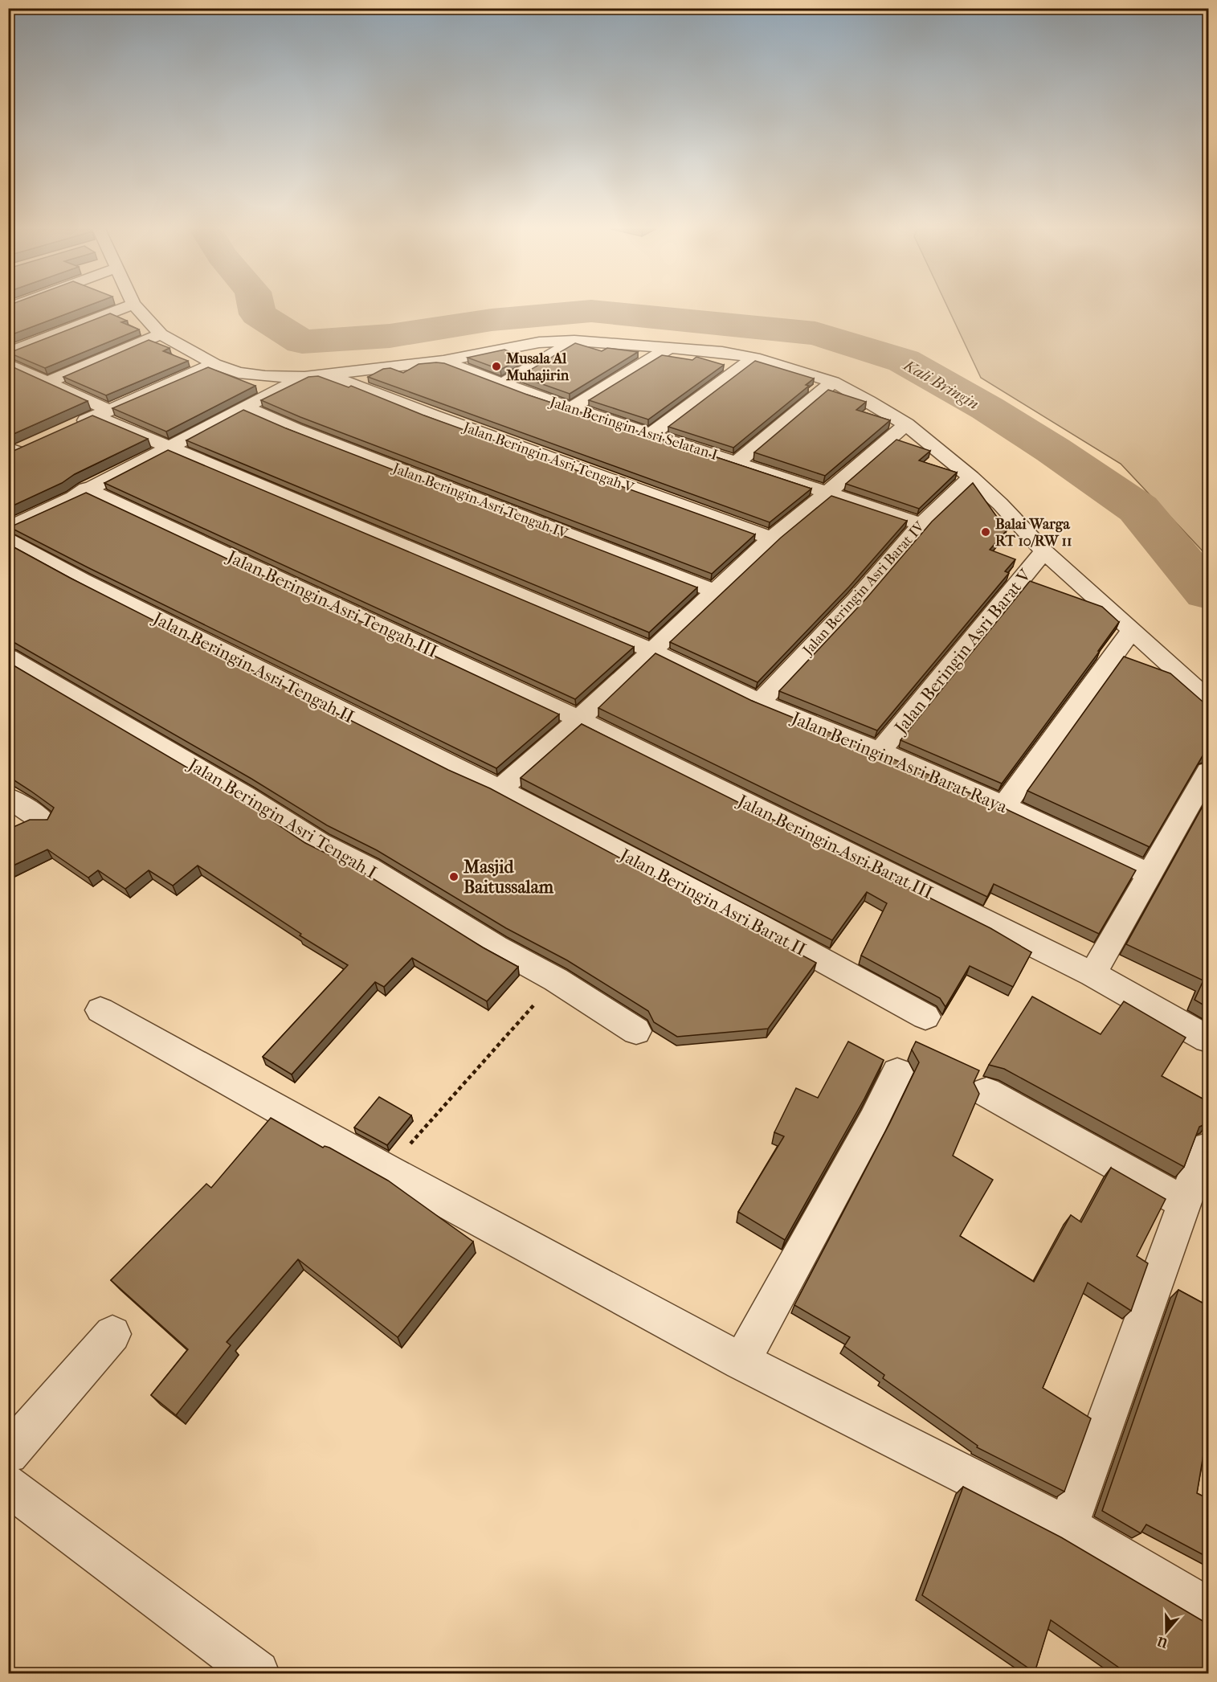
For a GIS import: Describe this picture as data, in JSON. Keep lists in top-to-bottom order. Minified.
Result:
{"streets":{"street":["Jalan Beringin Asri Selatan I","Jalan Beringin Asri Tengah V","Jalan Beringin Asri Tengah IV","Jalan Beringin Asri Barat IV","Jalan Beringin Asri Tengah III","Jalan Beringin Asri Barat V","Jalan Beringin Asri Tengah II","Jalan Beringin Asri Barat Raya","Jalan Beringin Asri Tengah I","Jalan Beringin Asri Barat III","Jalan Beringin Asri Barat II"]},"crossings":[["Jalan Beringin Asri Selatan I","Jalan Beringin Asri Barat IV"],["Jalan Beringin Asri Barat IV","Jalan Beringin Asri Barat Raya"],["Jalan Beringin Asri Tengah III","Jalan Beringin Asri Barat III"],["Jalan Beringin Asri Barat V","Jalan Beringin Asri Barat Raya"],["Jalan Beringin Asri Tengah II","Jalan Beringin Asri Barat II"]],"water":["Kali Bringin"],"places":["Musala Al Muhajirin","Balai Warga RT 10/RW 11","Masjid Baitussalam"],"north":"bottom"}
